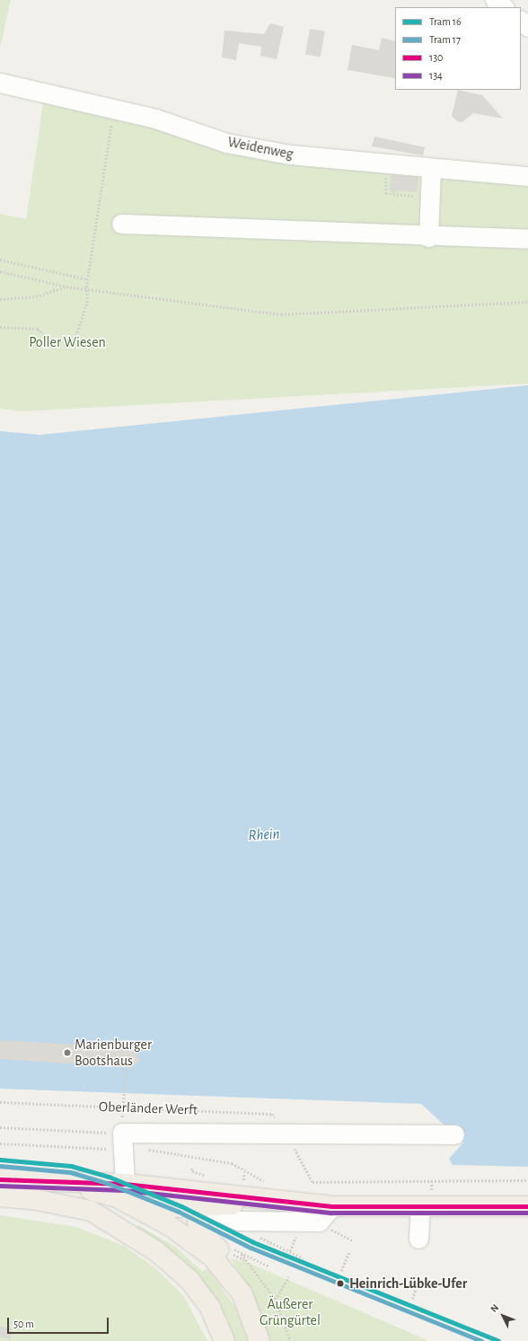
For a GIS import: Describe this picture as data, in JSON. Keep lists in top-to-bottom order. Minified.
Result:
{"streets":{"street":["Weidenweg","Oberländer Werft"]},"water":["Rhein"],"parks":["Poller Wiesen","Äußerer Grüngürtel"],"places":["Marienburger Bootshaus","Heinrich-Lübke-Ufer"],"lines":["tram line 16","tram line 17","transit line 130","transit line 134"],"legend":["Tram 16","Tram 17","130","134"],"scale_bar":"50 m","north":"top left"}
